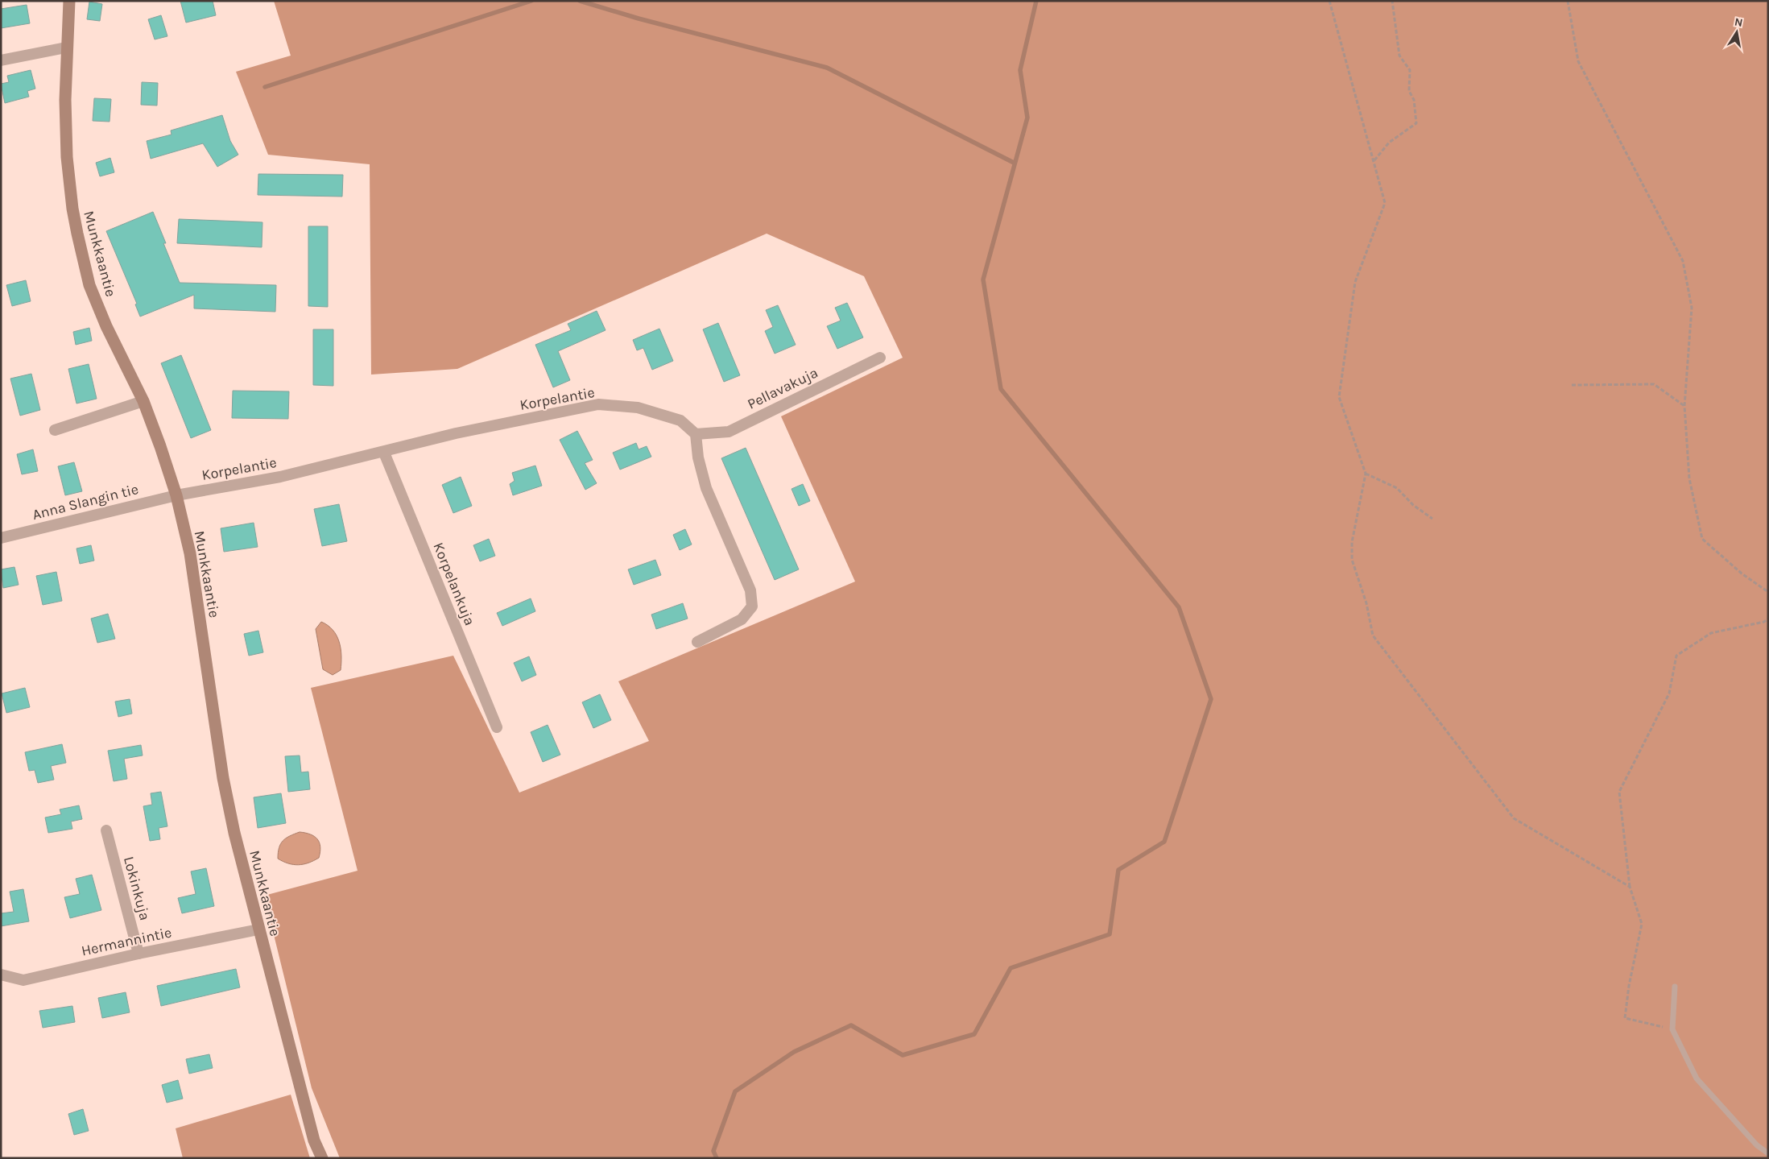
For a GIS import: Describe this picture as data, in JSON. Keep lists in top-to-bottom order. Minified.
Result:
{"streets":{"street":["Munkkaantie","Pellavakuja","Korpelantie","Anna Slangin tie","Korpelankuja","Lokinkuja","Hermannintie"]},"crossings":[["Munkkaantie","Korpelantie"],["Munkkaantie","Anna Slangin tie"],["Munkkaantie","Hermannintie"],["Pellavakuja","Korpelantie"],["Korpelantie","Anna Slangin tie"],["Korpelantie","Korpelankuja"],["Lokinkuja","Hermannintie"]],"north":"top"}
